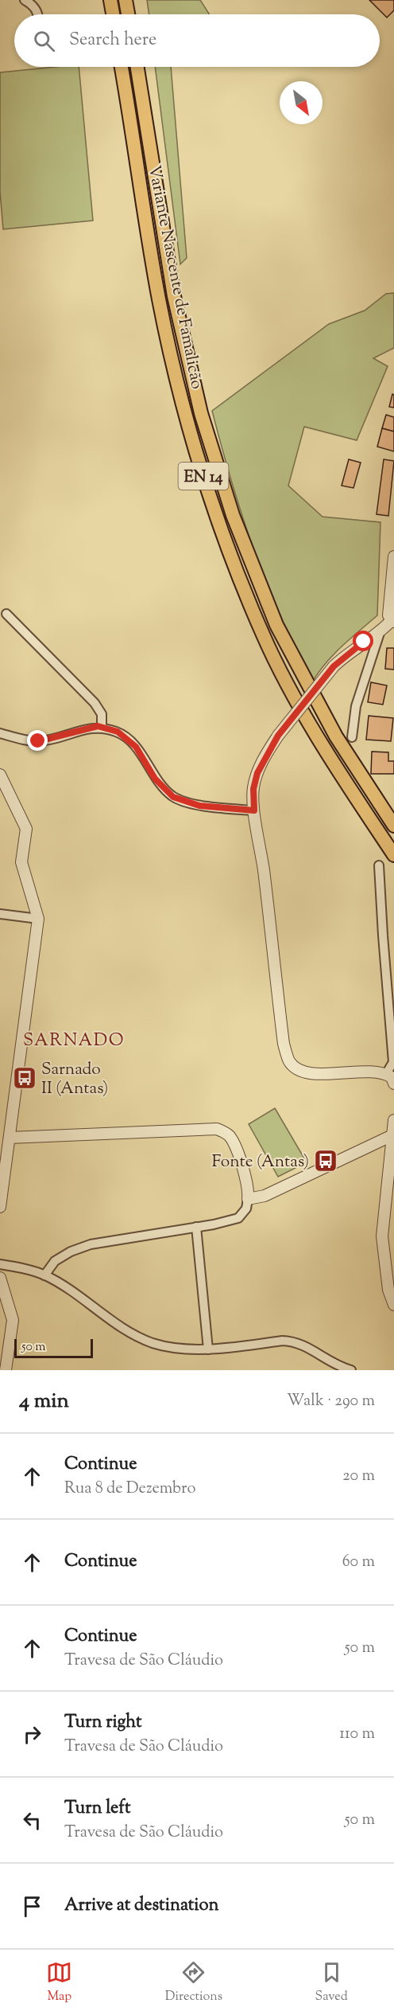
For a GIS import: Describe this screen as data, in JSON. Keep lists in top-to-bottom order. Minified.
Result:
{"streets":{"highway":["Variante Nascente de Famalicão","EN 14"]},"districts":["SARNADO"],"places":{"bus stop":["Sarnado II (Antas)","Fonte (Antas)"]},"scale_bar":"50 m","north":"bottom right","page":{"search":"Search here","scale":"50 m","heading":["4 min","Walk · 290 m"],"list":[["Continue","Rua 8 de Dezembro","20 m"],["Continue","60 m"],["Continue","Travesa de São Cláudio","50 m"],["Turn right","Travesa de São Cláudio","110 m"],["Turn left","Travesa de São Cláudio","50 m"],"Arrive at destination"],"nav":["Map","Directions","Saved"]}}
